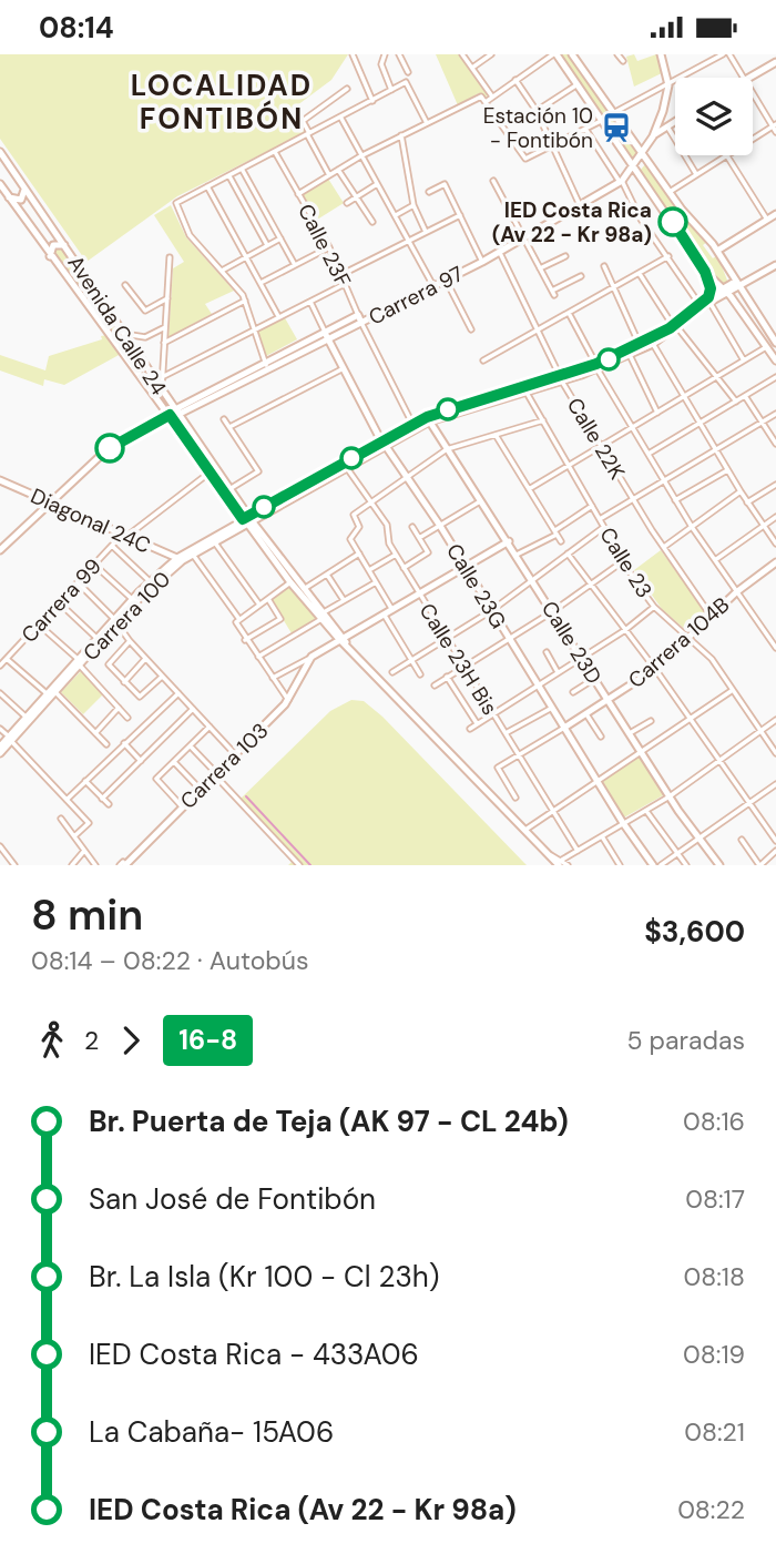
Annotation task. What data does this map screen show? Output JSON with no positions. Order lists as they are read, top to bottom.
{
  "streets": {
    "main road": [
      "Carrera 97",
      "Avenida Calle 24",
      "Diagonal 24C",
      "Calle 23G",
      "Carrera 100",
      "Calle 23D",
      "Carrera 104B",
      "Carrera 103"
    ],
    "street": [
      "Calle 23F",
      "Calle 22K",
      "Calle 23",
      "Carrera 99",
      "Calle 23H Bis"
    ]
  },
  "crossings": [
    ["Calle 23F", "Carrera 97"],
    ["Calle 23F", "Carrera 100"],
    ["Carrera 97", "Avenida Calle 24"],
    ["Carrera 97", "Calle 22K"],
    ["Carrera 97", "Diagonal 24C"],
    ["Carrera 97", "Calle 23G"],
    ["Avenida Calle 24", "Carrera 99"],
    ["Avenida Calle 24", "Carrera 100"],
    ["Calle 22K", "Carrera 100"],
    ["Calle 22K", "Carrera 104B"],
    ["Diagonal 24C", "Carrera 99"],
    ["Diagonal 24C", "Carrera 100"],
    ["Calle 23", "Carrera 100"],
    ["Calle 23", "Carrera 104B"],
    ["Calle 23G", "Carrera 100"],
    ["Calle 23G", "Carrera 104B"],
    ["Carrera 100", "Calle 23D"],
    ["Carrera 100", "Calle 23H Bis"],
    ["Calle 23D", "Carrera 104B"],
    ["Carrera 104B", "Calle 23H Bis"]
  ],
  "districts": ["LOCALIDAD FONTIBÓN"],
  "places": {
    "station": ["Estación 10 - Fontibón"],
    "other": ["IED Costa Rica (Av 22 - Kr 98a)"]
  },
  "lines": ["bus line 16-8"],
  "page": {
    "status": "08:14",
    "heading": ["8 min", "08:14 – 08:22 · Autobús", "$3,600"],
    "legs": ["2", "16-8", "5 paradas"],
    "list": [
      {
        "name": "Br. Puerta de Teja (AK 97 - CL 24b)",
        "value": "08:16"
      },
      {
        "name": "San José de Fontibón",
        "value": "08:17"
      },
      {
        "name": "Br. La Isla (Kr 100 - Cl 23h)",
        "value": "08:18"
      },
      {
        "name": "IED Costa Rica - 433A06",
        "value": "08:19"
      },
      {
        "name": "La Cabaña- 15A06",
        "value": "08:21"
      },
      {
        "name": "IED Costa Rica (Av 22 - Kr 98a)",
        "value": "08:22"
      }
    ]
  }
}
